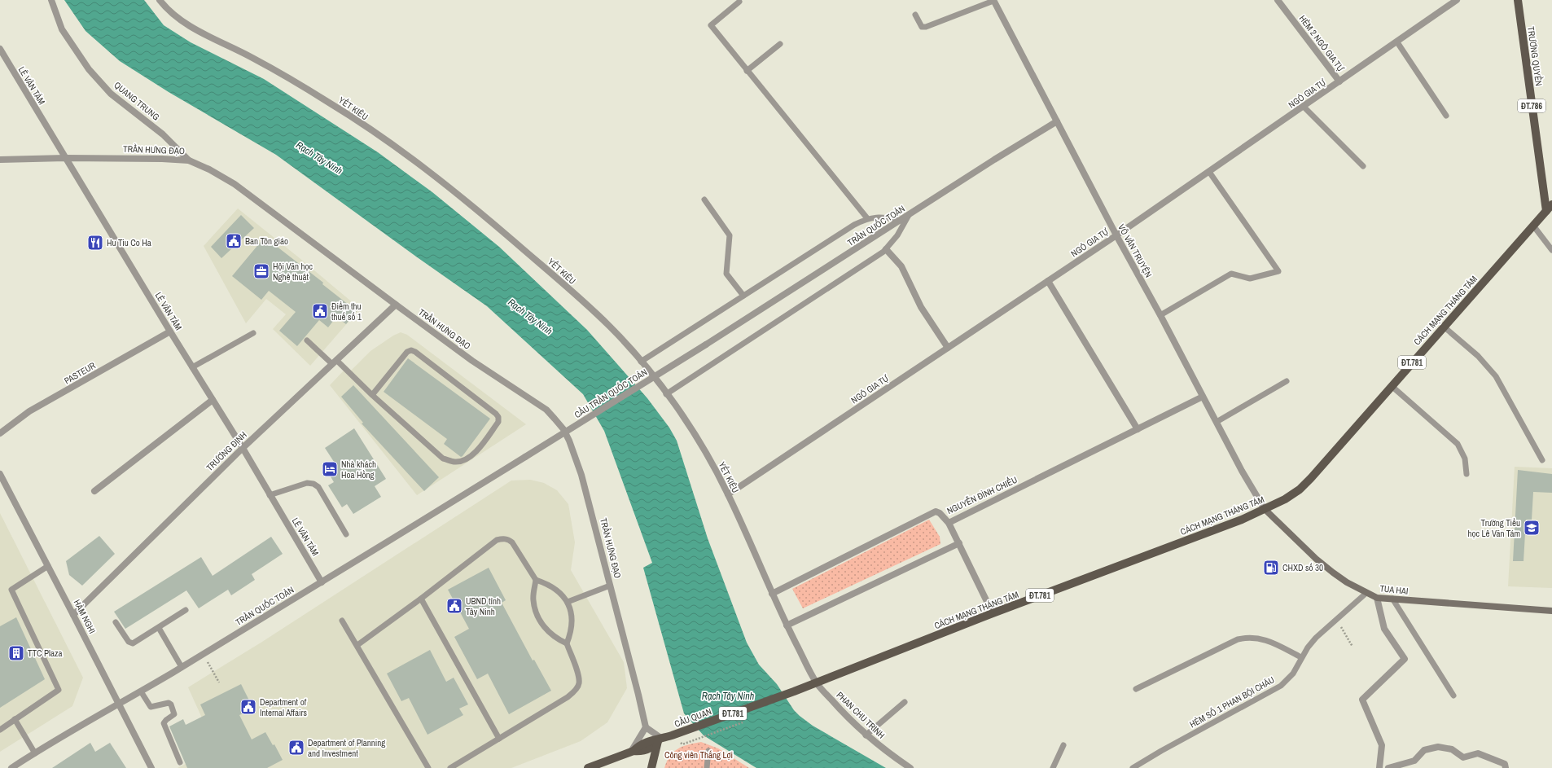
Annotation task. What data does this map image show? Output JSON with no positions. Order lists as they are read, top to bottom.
{
  "streets": {
    "main road": [
      "TRƯƠNG QUYỀN",
      "ĐT.786",
      "CÁCH MẠNG THÁNG TÁM",
      "ĐT.781",
      "TUA HAI",
      "CẦU QUAN"
    ],
    "street": [
      "HẺM 2 NGÔ GIA TỰ",
      "LÊ VĂN TÁM",
      "NGÔ GIA TỰ",
      "QUANG TRUNG",
      "YẾT KIÊU",
      "TRẦN HƯNG ĐẠO",
      "TRẦN QUỐC TOẢN",
      "VÕ VĂN TRUYỆN",
      "PASTEUR",
      "CẦU TRẦN QUỐC TOẢN",
      "TRƯƠNG ĐỊNH",
      "NGUYỄN ĐÌNH CHIỂU",
      "HÀM NGHI",
      "PHAN CHU TRINH"
    ],
    "lane": ["HẺM SỐ 1 PHAN BỘI CHÂU"]
  },
  "crossings": [
    ["HẺM 2 NGÔ GIA TỰ", "NGÔ GIA TỰ"],
    ["TRƯƠNG QUYỀN", "CÁCH MẠNG THÁNG TÁM"],
    ["LÊ VĂN TÁM", "TRẦN HƯNG ĐẠO"],
    ["LÊ VĂN TÁM", "TRẦN QUỐC TOẢN"],
    ["LÊ VĂN TÁM", "PASTEUR"],
    ["LÊ VĂN TÁM", "TRƯƠNG ĐỊNH"],
    ["NGÔ GIA TỰ", "YẾT KIÊU"],
    ["NGÔ GIA TỰ", "VÕ VĂN TRUYỆN"],
    ["QUANG TRUNG", "TRẦN HƯNG ĐẠO"],
    ["YẾT KIÊU", "CÁCH MẠNG THÁNG TÁM"],
    ["YẾT KIÊU", "NGUYỄN ĐÌNH CHIỂU"],
    ["YẾT KIÊU", "PHAN CHU TRINH"],
    ["TRẦN HƯNG ĐẠO", "TRƯƠNG ĐỊNH"],
    ["TRẦN QUỐC TOẢN", "VÕ VĂN TRUYỆN"],
    ["TRẦN QUỐC TOẢN", "CẦU TRẦN QUỐC TOẢN"],
    ["TRẦN QUỐC TOẢN", "HÀM NGHI"],
    ["VÕ VĂN TRUYỆN", "CÁCH MẠNG THÁNG TÁM"],
    ["VÕ VĂN TRUYỆN", "NGUYỄN ĐÌNH CHIỂU"],
    ["VÕ VĂN TRUYỆN", "TUA HAI"],
    ["CÁCH MẠNG THÁNG TÁM", "TUA HAI"],
    ["CÁCH MẠNG THÁNG TÁM", "PHAN CHU TRINH"],
    ["CÁCH MẠNG THÁNG TÁM", "CẦU QUAN"],
    ["TRƯƠNG ĐỊNH", "HÀM NGHI"],
    ["TUA HAI", "HẺM SỐ 1 PHAN BỘI CHÂU"]
  ],
  "water": ["Rạch Tây Ninh"],
  "parks": ["Công viên Thắng Lợi"],
  "places": {
    "public building": [
      "Ban Tôn giáo",
      "Điểm thu thuế số 1",
      "UBND tỉnh Tây Ninh",
      "Department of Internal Affairs",
      "Department of Planning and Investment"
    ],
    "restaurant": ["Hu Tiu Co Ha"],
    "office": ["Hội Văn học Nghệ thuật"],
    "hotel": ["Nhà khách Hoa Hồng"],
    "school or university": ["Trường Tiểu học Lê Văn Tám"],
    "fuel station": ["CHXD số 30"],
    "building": ["TTC Plaza"]
  }
}
